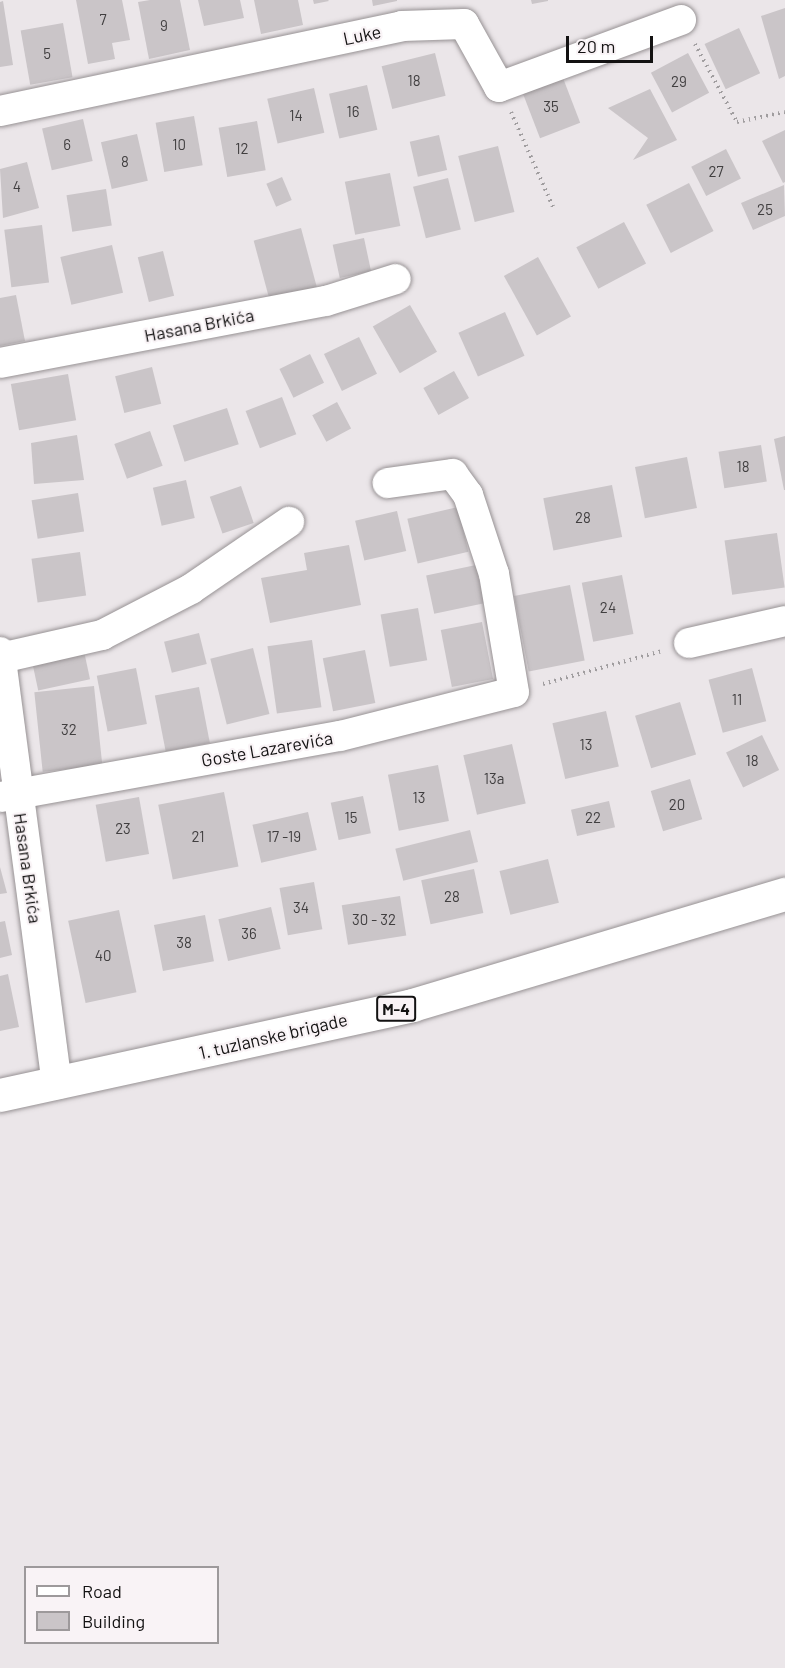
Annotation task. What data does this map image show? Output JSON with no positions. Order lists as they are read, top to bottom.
{
  "streets": {
    "main road": ["M-4", "1. tuzlanske brigade"],
    "street": ["Luke", "Hasana Brkića", "Goste Lazarevića"]
  },
  "crossings": [
    ["Hasana Brkića", "Goste Lazarevića"],
    ["Hasana Brkića", "1. tuzlanske brigade"]
  ],
  "house_numbers": [
    "7",
    "9",
    "5",
    "18",
    "29",
    "35",
    "16",
    "14",
    "6",
    "10",
    "12",
    "8",
    "27",
    "4",
    "25",
    "18",
    "28",
    "24",
    "11",
    "32",
    "13",
    "18",
    "13a",
    "13",
    "20",
    "15",
    "22",
    "23",
    "21",
    "17 -19",
    "28",
    "34",
    "30 - 32",
    "36",
    "38",
    "40"
  ],
  "legend": ["Road", "Building"],
  "scale_bar": "20 m"
}
